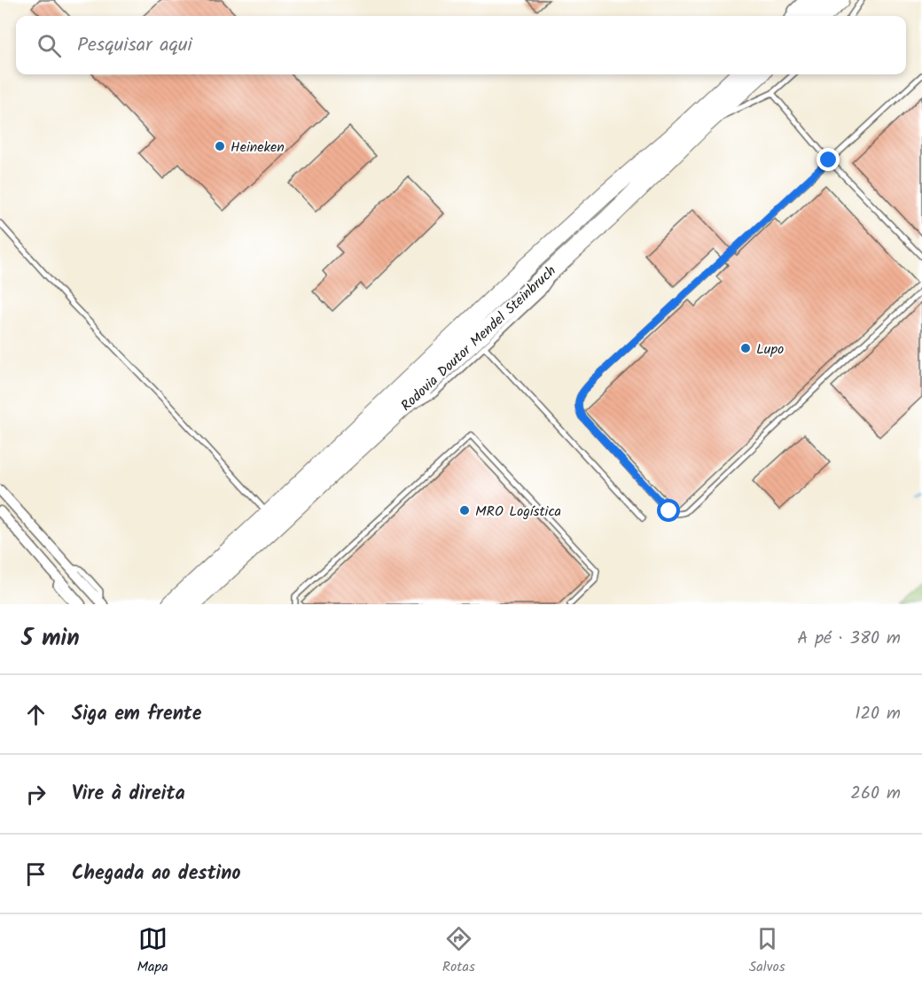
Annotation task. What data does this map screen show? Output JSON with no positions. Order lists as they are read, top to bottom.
{
  "streets": {
    "highway": ["Rodovia Doutor Mendel Steinbruch"]
  },
  "places": ["Heineken", "Lupo", "MRO Logística"],
  "page": {
    "search": "Pesquisar aqui",
    "heading": ["5 min", "A pé · 380 m"],
    "list": [
      ["Siga em frente", "120 m"],
      ["Vire à direita", "260 m"],
      "Chegada ao destino"
    ],
    "nav": ["Mapa", "Rotas", "Salvos"]
  }
}
